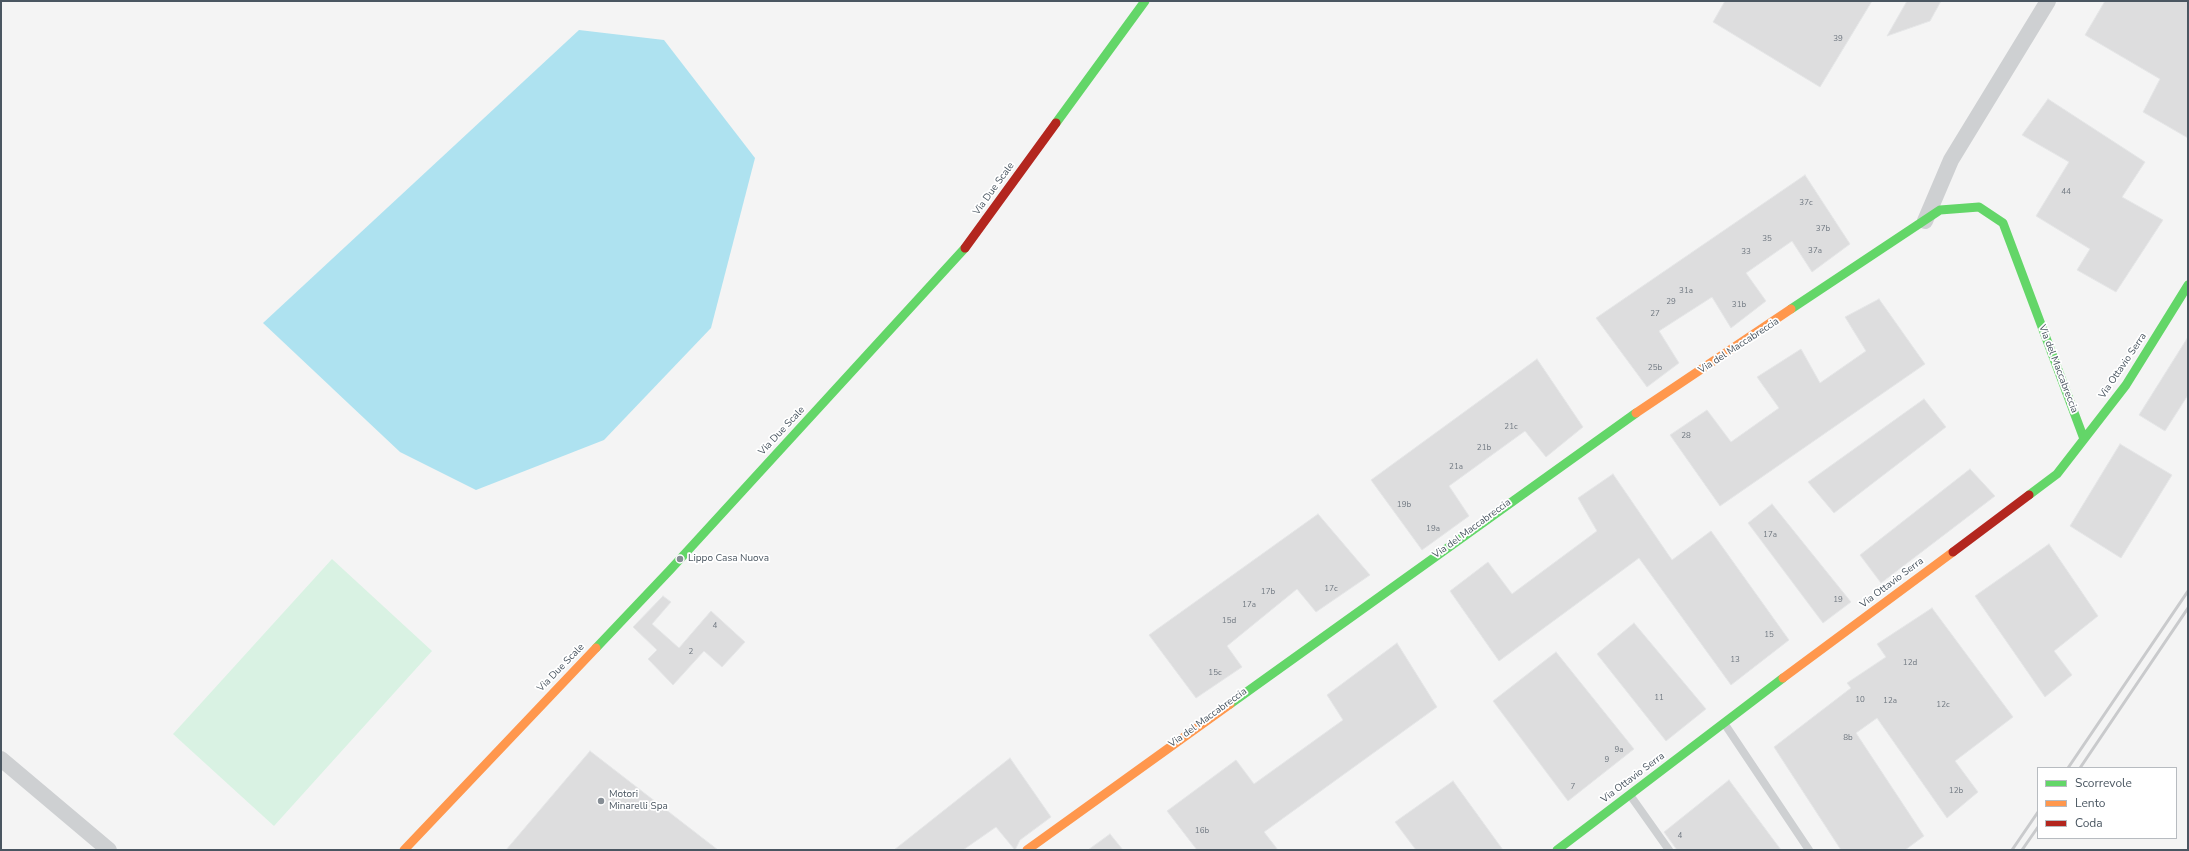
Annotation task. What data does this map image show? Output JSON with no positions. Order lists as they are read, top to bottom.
{
  "streets": {
    "street": ["Via Due Scale", "Via del Maccabreccia", "Via Ottavio Serra"]
  },
  "crossings": [
    ["Via del Maccabreccia", "Via Ottavio Serra"]
  ],
  "places": ["Lippo Casa Nuova", "Motori Minarelli Spa"],
  "house_numbers": [
    "39",
    "44",
    "37c",
    "37b",
    "35",
    "37a",
    "33",
    "31a",
    "29",
    "31b",
    "27",
    "25b",
    "21c",
    "28",
    "21b",
    "21a",
    "19b",
    "19a",
    "17a",
    "17c",
    "17b",
    "19",
    "17a",
    "15d",
    "4",
    "15",
    "2",
    "13",
    "12d",
    "15c",
    "11",
    "10",
    "12a",
    "12c",
    "8b",
    "9a",
    "9",
    "7",
    "12b",
    "16b",
    "4"
  ],
  "legend": ["Scorrevole", "Lento", "Coda"]
}
